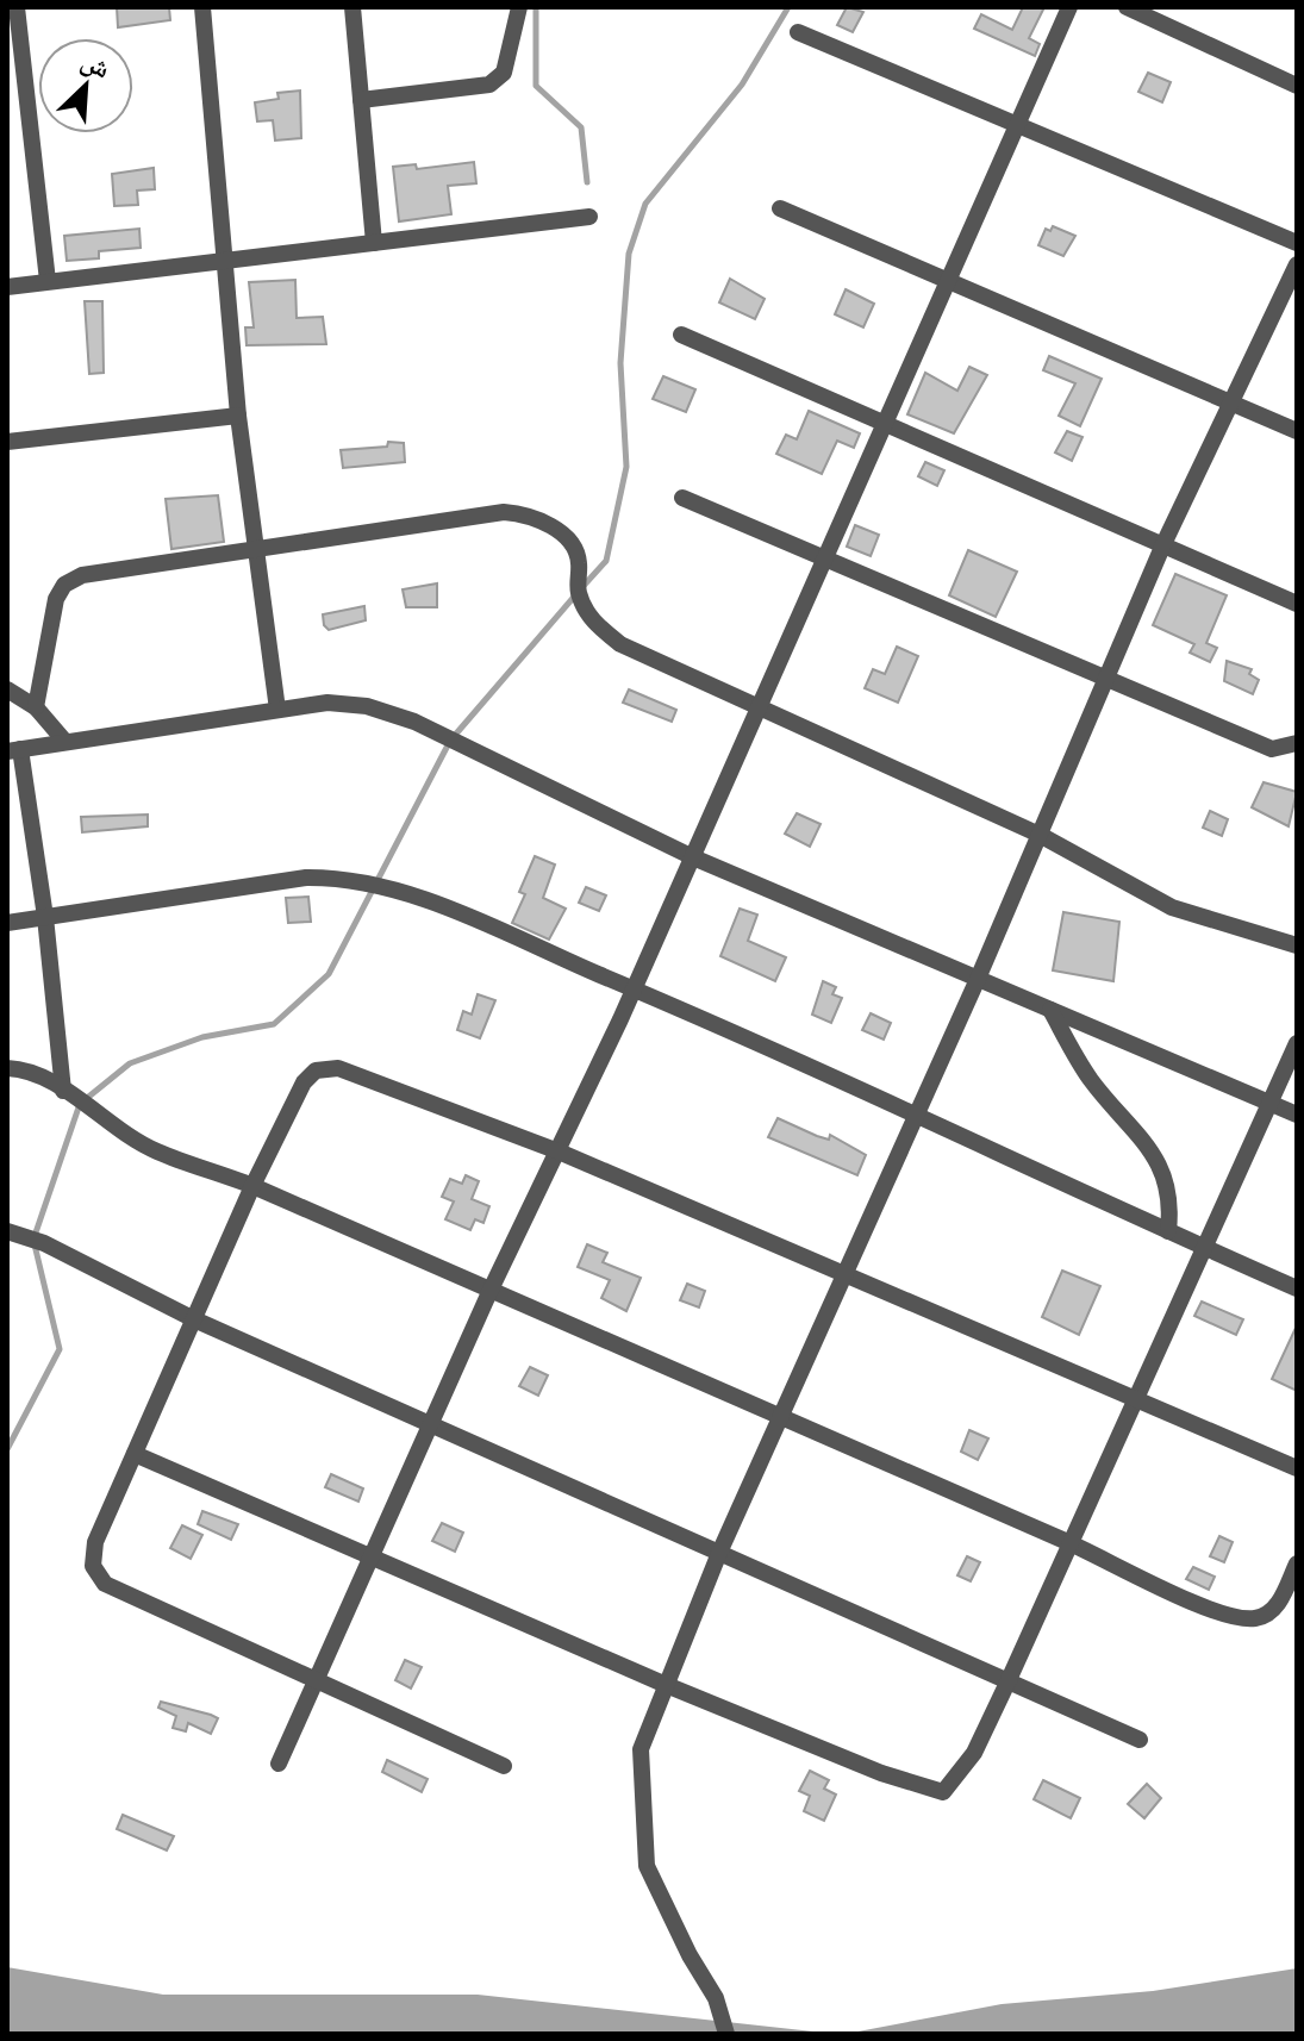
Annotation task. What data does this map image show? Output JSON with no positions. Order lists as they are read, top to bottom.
{
  "north": "top right"
}
